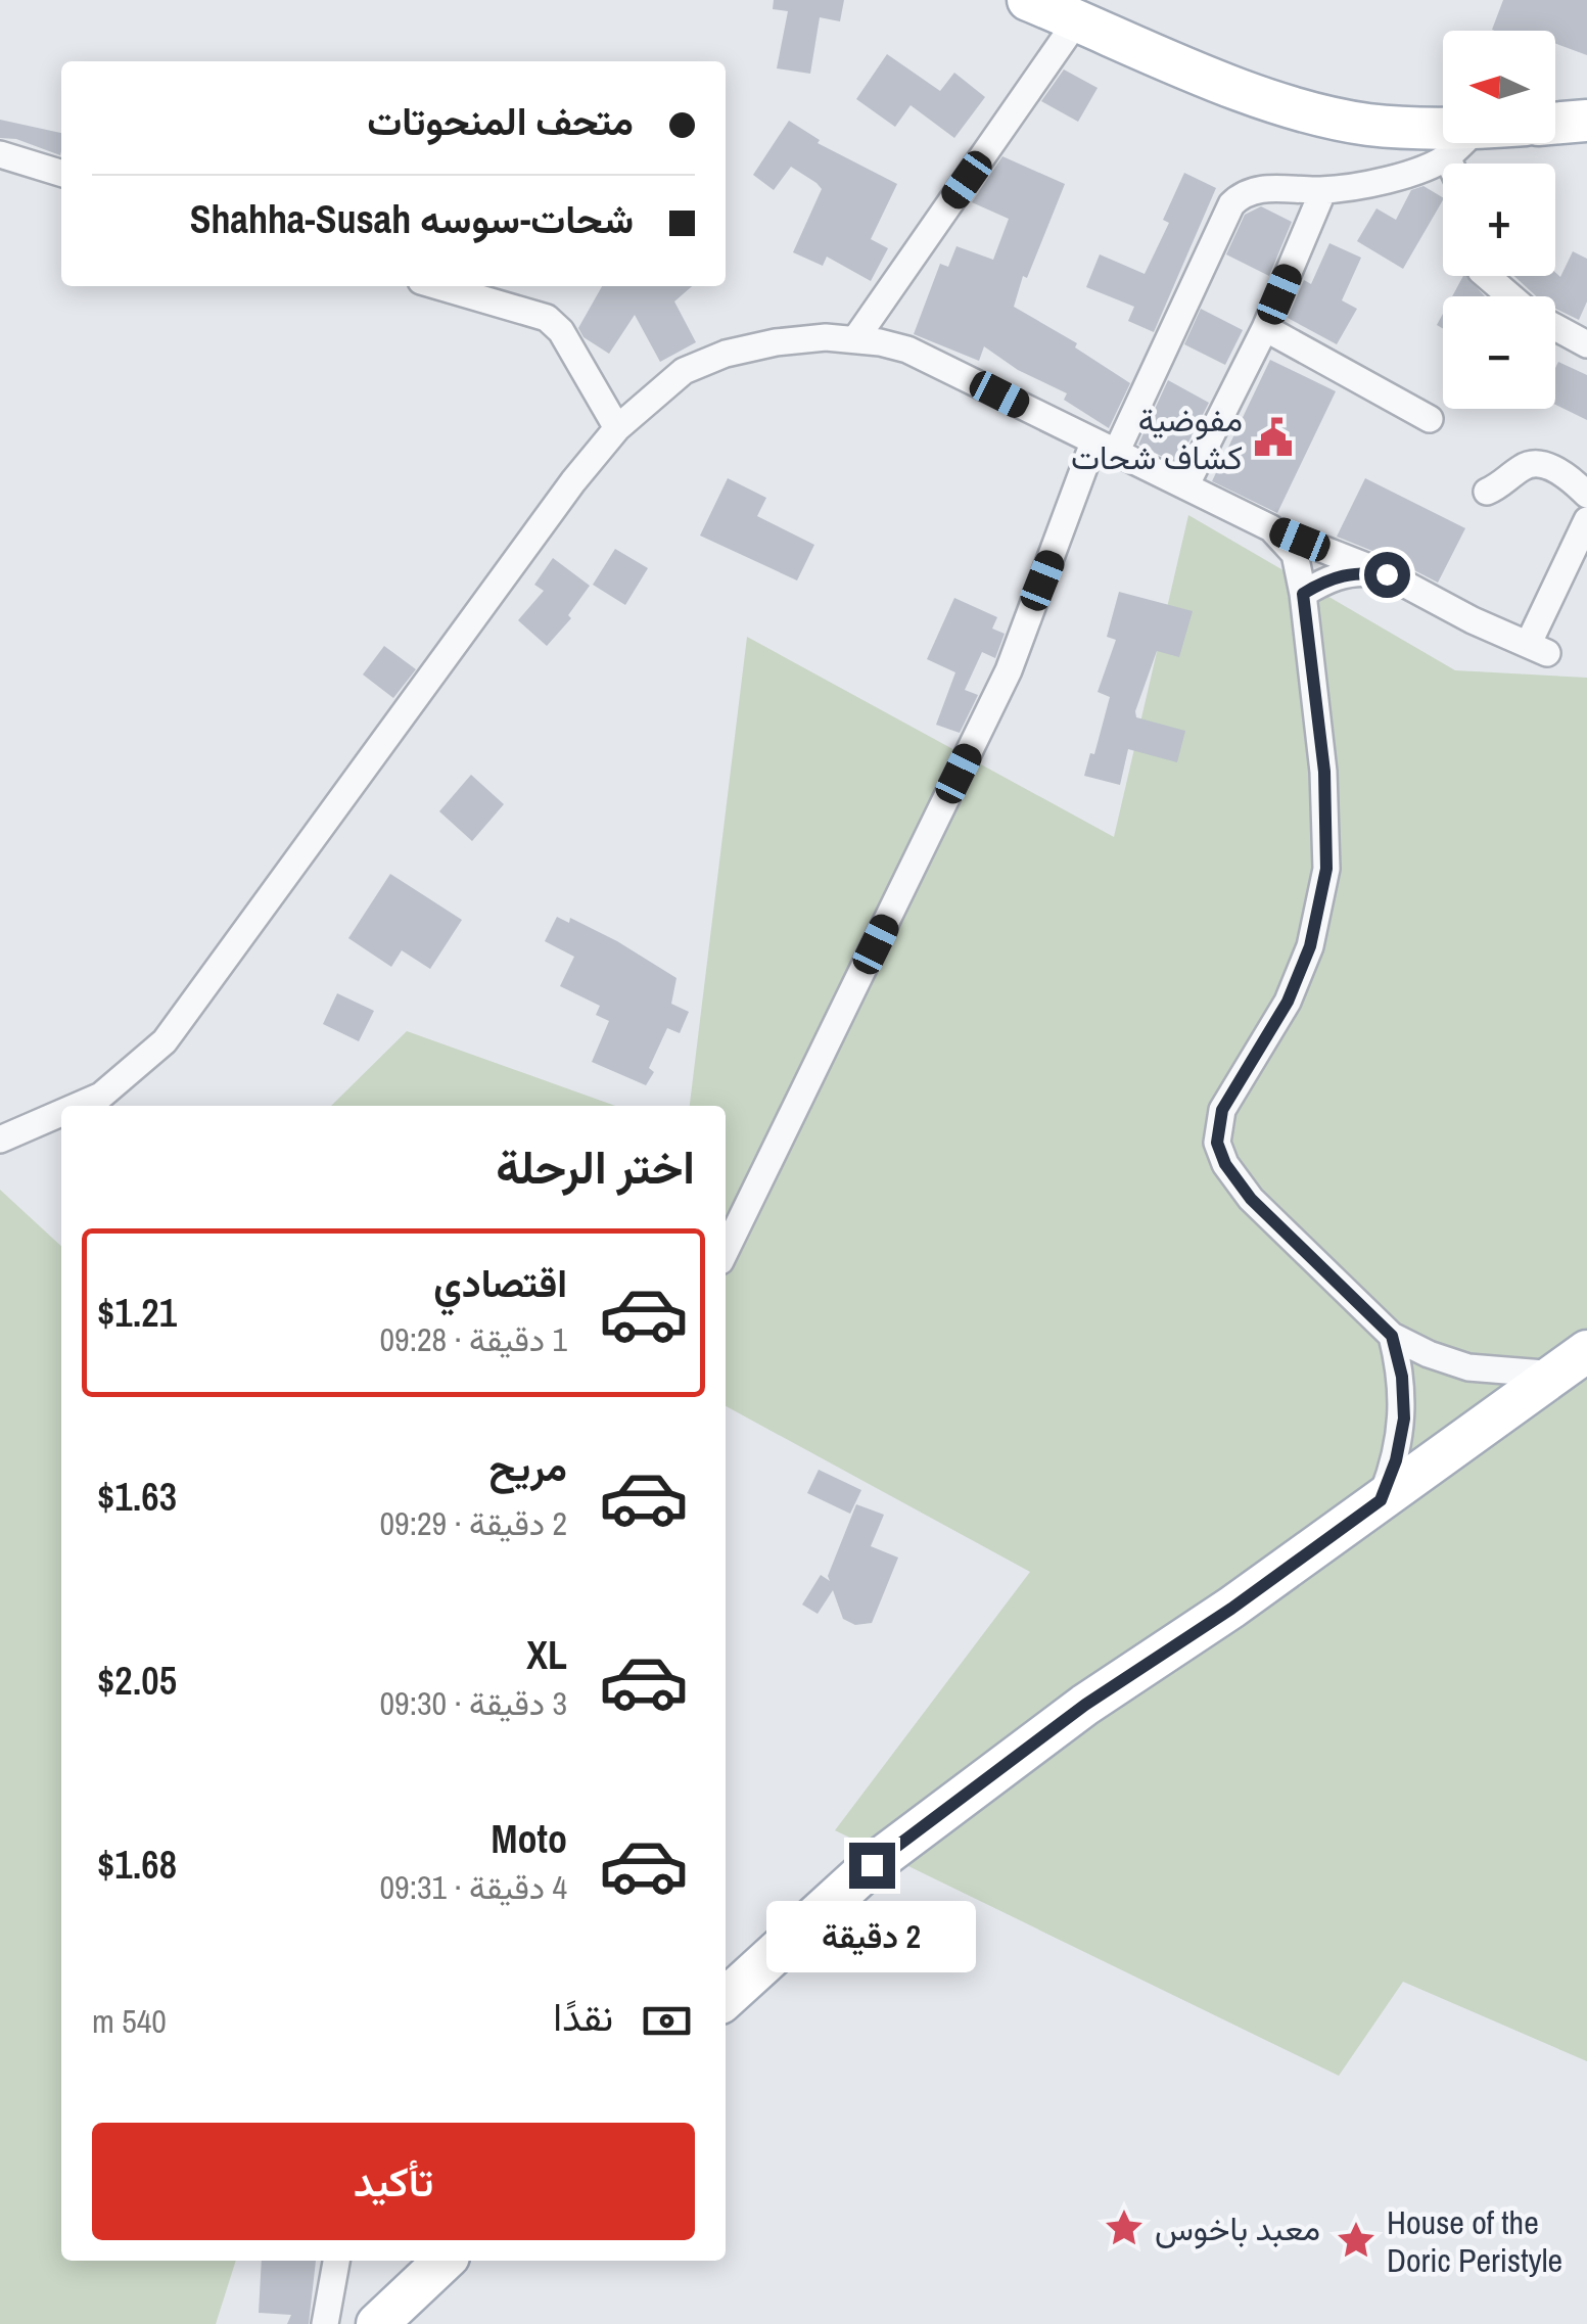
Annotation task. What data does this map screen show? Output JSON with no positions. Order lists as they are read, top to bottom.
{
  "places": {
    "public building": ["مفوضية كشاف شحات"],
    "place": ["معبد باخوس", "House of the Doric Peristyle"]
  },
  "north": "left",
  "page": {
    "map_buttons": ["+", "−"],
    "banner": ["متحف المنحوتات", "شحات-سوسه Shahha-Susah"],
    "heading": "اختر الرحلة",
    "list": [
      {
        "name": "اقتصادي",
        "note": "1 دقيقة · 09:28",
        "value": "$1.21"
      },
      {
        "name": "مريح",
        "note": "2 دقيقة · 09:29",
        "value": "$1.63"
      },
      {
        "name": "XL",
        "note": "3 دقيقة · 09:30",
        "value": "$2.05"
      },
      {
        "name": "Moto",
        "note": "4 دقيقة · 09:31",
        "value": "$1.68"
      }
    ],
    "bubble": "2 دقيقة",
    "pay": ["نقدًا", "540 m"],
    "buttons": "تأكيد"
  }
}
